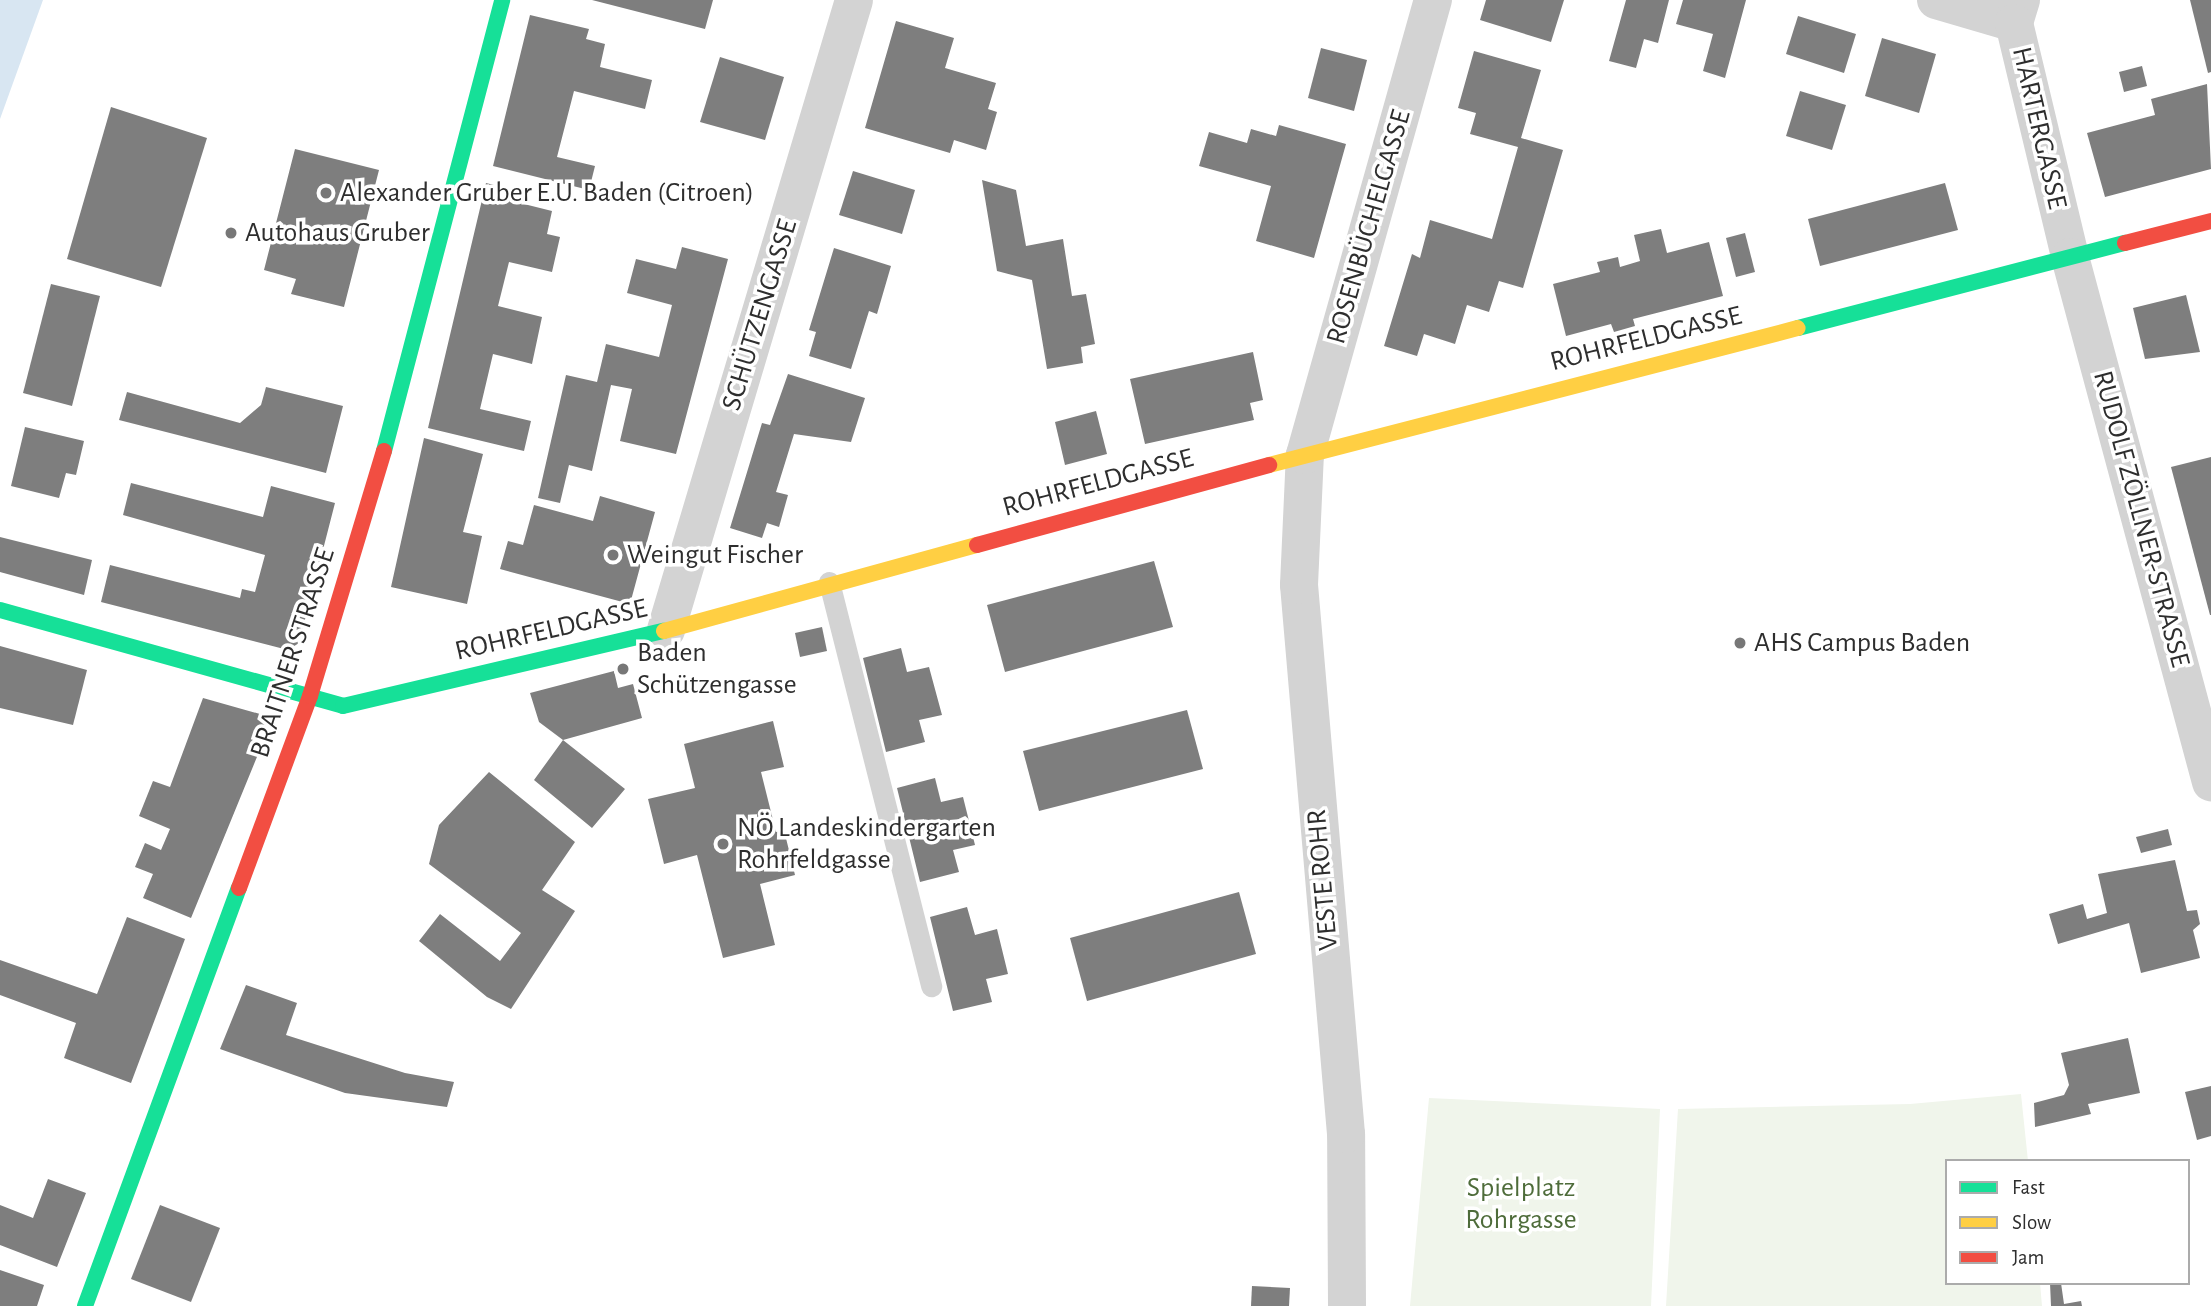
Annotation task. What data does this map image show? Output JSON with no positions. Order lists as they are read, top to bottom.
{
  "streets": {
    "street": [
      "HARTERGASSE",
      "ROSENBÜCHELGASSE",
      "SCHÜTZENGASSE",
      "ROHRFELDGASSE",
      "RUDOLF ZÖLLNER-STRASSE",
      "BRAITNER STRASSE",
      "VESTE ROHR"
    ]
  },
  "crossings": [
    ["HARTERGASSE", "ROHRFELDGASSE"],
    ["HARTERGASSE", "RUDOLF ZÖLLNER-STRASSE"],
    ["ROSENBÜCHELGASSE", "ROHRFELDGASSE"],
    ["ROSENBÜCHELGASSE", "VESTE ROHR"],
    ["SCHÜTZENGASSE", "ROHRFELDGASSE"],
    ["ROHRFELDGASSE", "RUDOLF ZÖLLNER-STRASSE"],
    ["ROHRFELDGASSE", "BRAITNER STRASSE"],
    ["ROHRFELDGASSE", "VESTE ROHR"]
  ],
  "parks": ["Spielplatz Rohrgasse"],
  "places": [
    "Alexander Gruber E.U. Baden (Citroen)",
    "Autohaus Gruber",
    "Weingut Fischer",
    "AHS Campus Baden",
    "Baden Schützengasse",
    "NÖ Landeskindergarten Rohrfeldgasse"
  ],
  "legend": ["Fast", "Slow", "Jam"]
}
